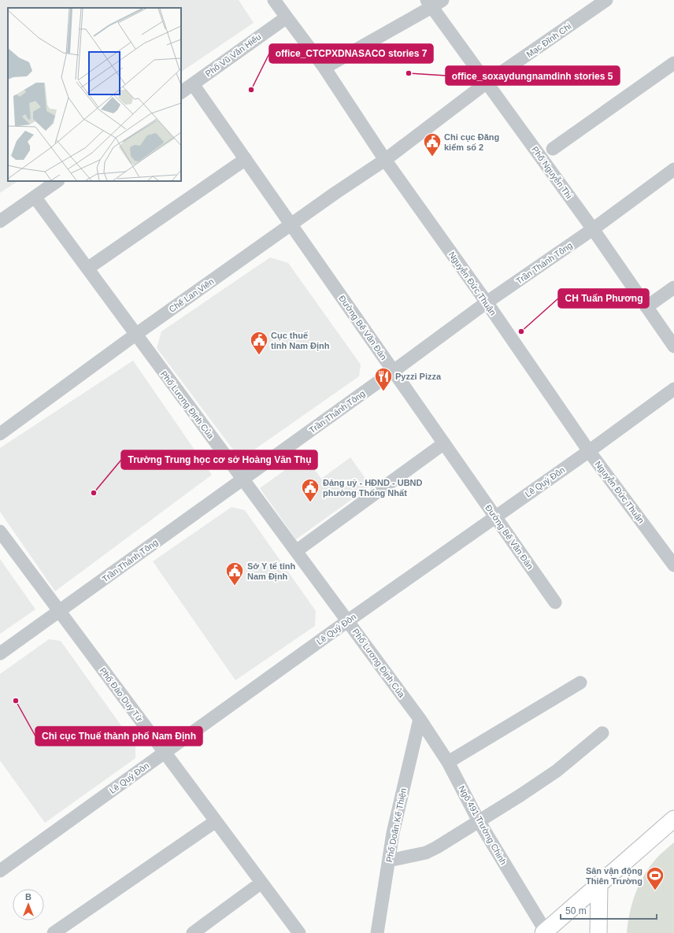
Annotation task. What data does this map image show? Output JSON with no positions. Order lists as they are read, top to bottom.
{
  "streets": {
    "street": [
      "Mạc Đĩnh Chi",
      "Phố Vũ Văn Hiếu",
      "Phố Nguyễn Thi",
      "Trần Thánh Tông",
      "Nguyễn Đức Thuận",
      "Chế Lan Viên",
      "Đường Bế Văn Đàn",
      "Phố Lương Định Của",
      "Lê Quý Đôn",
      "Phố Đào Duy Từ",
      "Phố Doãn Kế Thiện",
      "Ngõ 491 Trường Chinh"
    ]
  },
  "crossings": [
    ["Mạc Đĩnh Chi", "Phố Nguyễn Thi"],
    ["Mạc Đĩnh Chi", "Nguyễn Đức Thuận"],
    ["Mạc Đĩnh Chi", "Chế Lan Viên"],
    ["Phố Vũ Văn Hiếu", "Nguyễn Đức Thuận"],
    ["Phố Vũ Văn Hiếu", "Đường Bế Văn Đàn"],
    ["Phố Nguyễn Thi", "Trần Thánh Tông"],
    ["Trần Thánh Tông", "Nguyễn Đức Thuận"],
    ["Trần Thánh Tông", "Đường Bế Văn Đàn"],
    ["Trần Thánh Tông", "Phố Lương Định Của"],
    ["Trần Thánh Tông", "Phố Đào Duy Từ"],
    ["Nguyễn Đức Thuận", "Chế Lan Viên"],
    ["Nguyễn Đức Thuận", "Lê Quý Đôn"],
    ["Chế Lan Viên", "Đường Bế Văn Đàn"],
    ["Chế Lan Viên", "Phố Lương Định Của"],
    ["Đường Bế Văn Đàn", "Lê Quý Đôn"],
    ["Phố Lương Định Của", "Lê Quý Đôn"],
    ["Phố Lương Định Của", "Phố Doãn Kế Thiện"],
    ["Phố Lương Định Của", "Ngõ 491 Trường Chinh"],
    ["Lê Quý Đôn", "Phố Đào Duy Từ"],
    ["Phố Doãn Kế Thiện", "Ngõ 491 Trường Chinh"]
  ],
  "places": {
    "other": [
      "office_soxaydungnamdinh stories 5",
      "office_CTCPXDNASACO stories 7",
      "CH Tuấn Phương",
      "Trường Trung học cơ sở Hoàng Văn Thụ",
      "Chi cục Thuế thành phố Nam Định"
    ],
    "public building": [
      "Chi cục Đăng kiểm số 2",
      "Cục thuế tỉnh Nam Định",
      "Đảng uỷ - HĐND - UBND phường Thống Nhất",
      "Sở Y tế tỉnh Nam Định"
    ],
    "restaurant": ["Pyzzi Pizza"],
    "sports": ["Sân vận động Thiên Trường"]
  },
  "scale_bar": "50 m",
  "north": "top"
}
